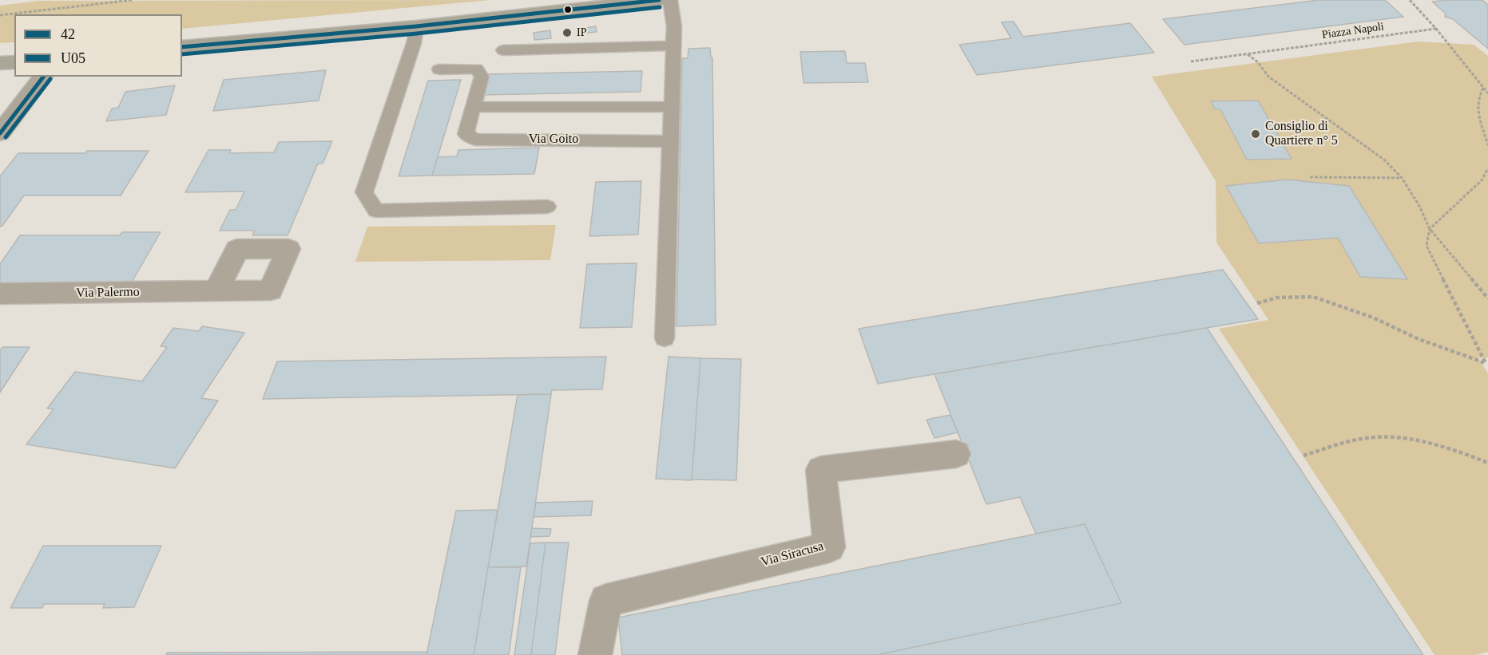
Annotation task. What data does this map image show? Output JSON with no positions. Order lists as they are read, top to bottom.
{
  "streets": {
    "street": ["Via Palermo", "Via Siracusa"],
    "lane": ["Via Goito"],
    "path": ["Piazza Napoli"]
  },
  "places": ["IP", "Consiglio di Quartiere n° 5"],
  "lines": ["transit line 42", "transit line U05"],
  "legend": ["42", "U05"]
}
